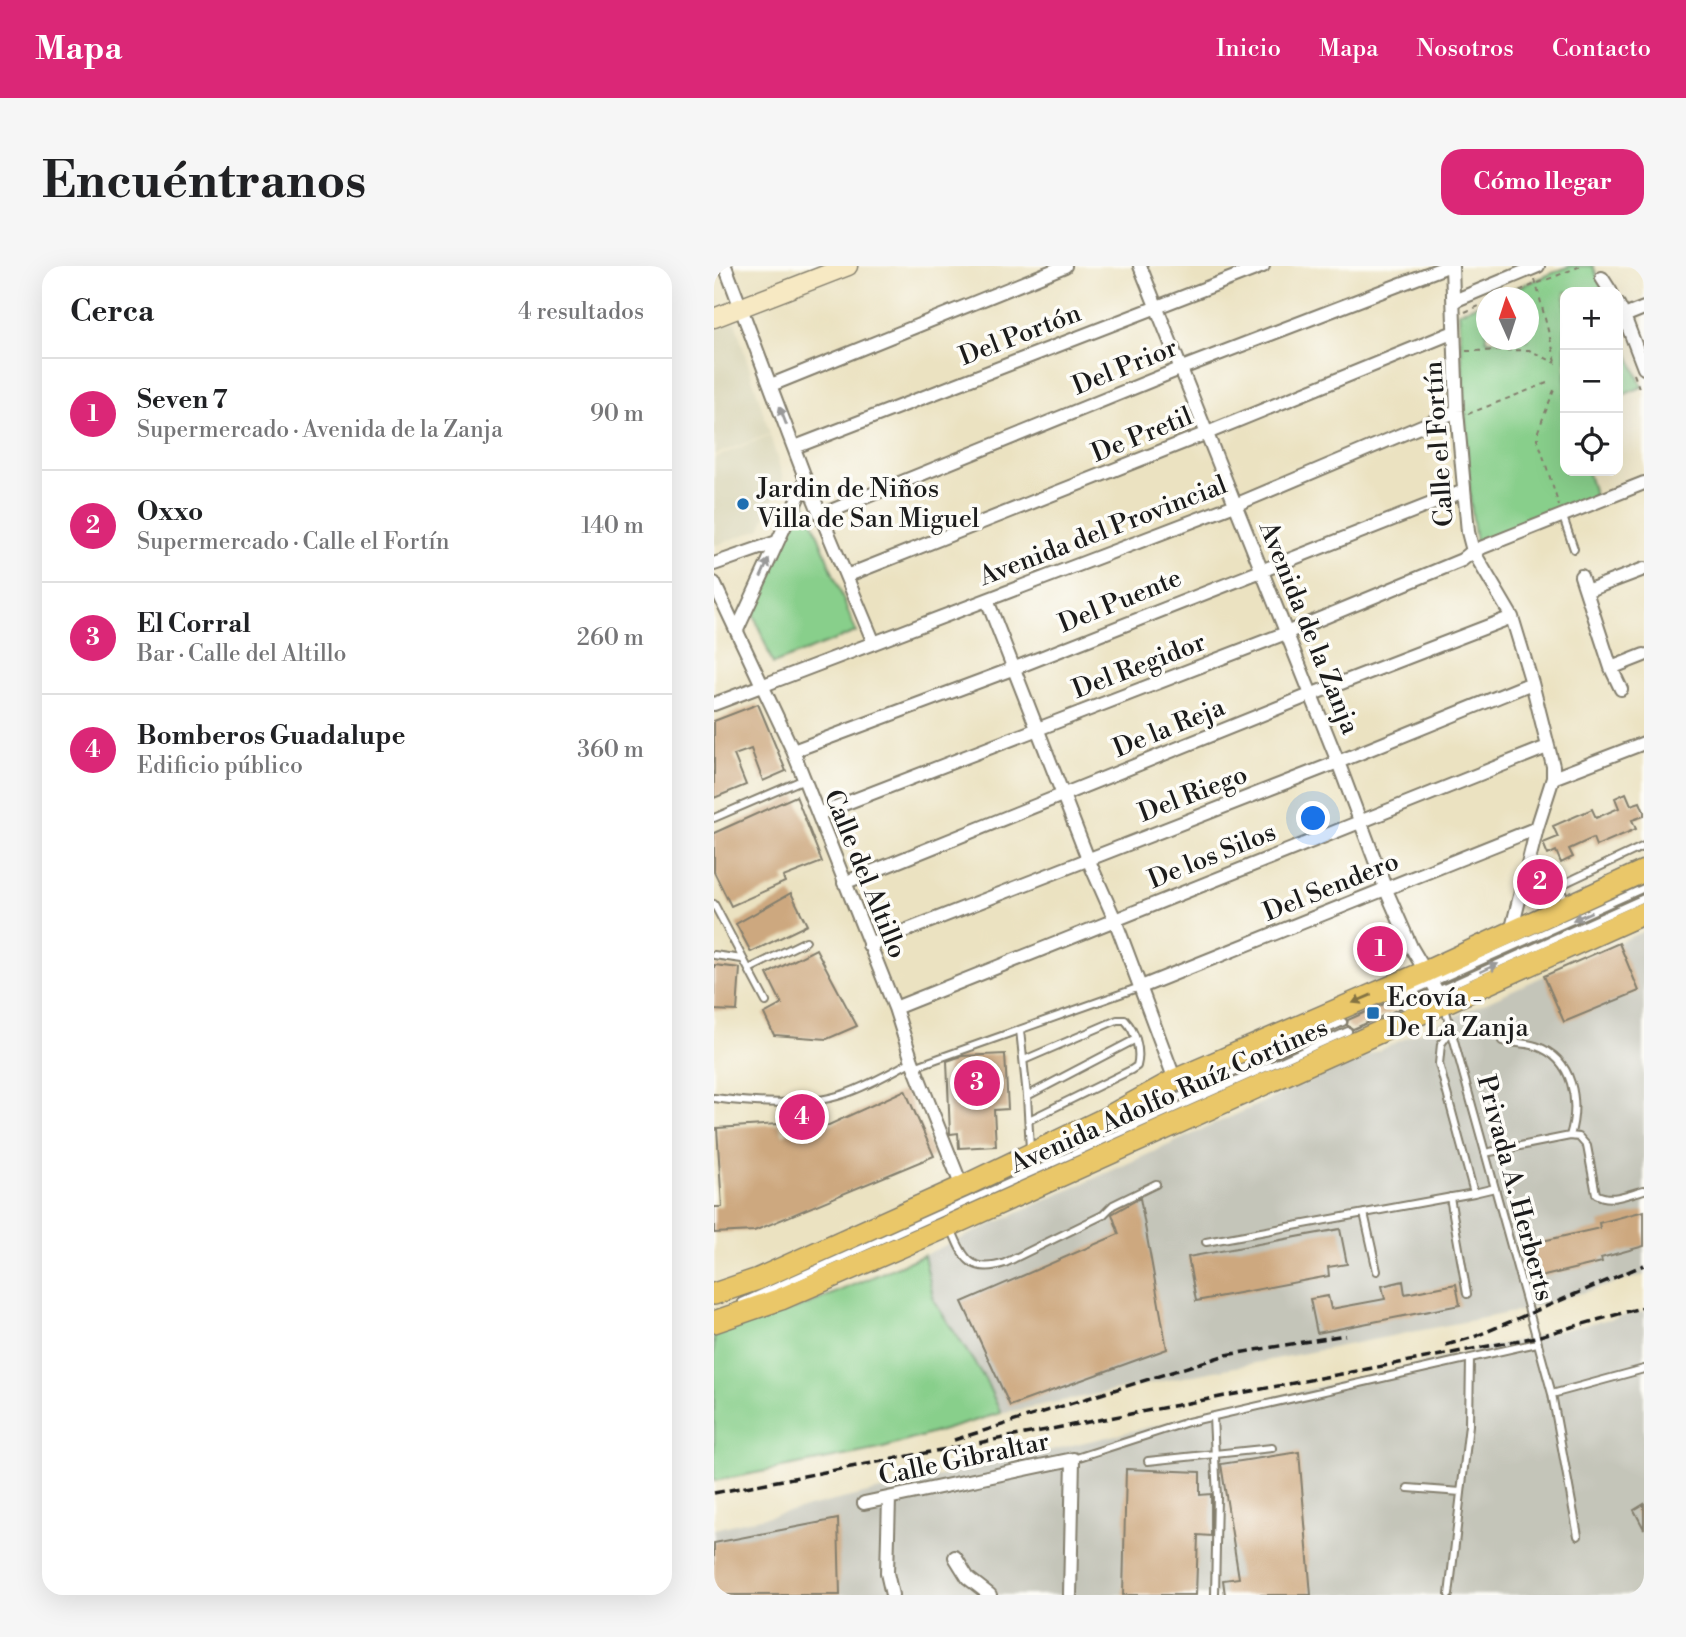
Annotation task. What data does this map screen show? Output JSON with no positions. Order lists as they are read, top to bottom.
{
  "streets": {
    "main road": ["Avenida Adolfo Ruíz Cortines"],
    "street": [
      "Del Portón",
      "Del Prior",
      "De Pretil",
      "Calle el Fortín",
      "Avenida del Provincial",
      "Del Puente",
      "Avenida de la Zanja",
      "Del Regidor",
      "De la Reja",
      "Del Riego",
      "De los Silos",
      "Calle del Altillo",
      "Del Sendero",
      "Calle Gibraltar"
    ],
    "lane": ["Privada A. Herberts"]
  },
  "crossings": [
    ["Del Portón", "Avenida de la Zanja"],
    ["Del Prior", "Calle el Fortín"],
    ["Del Prior", "Avenida de la Zanja"],
    ["De Pretil", "Calle el Fortín"],
    ["De Pretil", "Avenida de la Zanja"],
    ["Calle el Fortín", "Avenida del Provincial"],
    ["Calle el Fortín", "Del Puente"],
    ["Calle el Fortín", "Del Regidor"],
    ["Calle el Fortín", "De la Reja"],
    ["Calle el Fortín", "Del Riego"],
    ["Calle el Fortín", "De los Silos"],
    ["Calle el Fortín", "Del Sendero"],
    ["Calle el Fortín", "Avenida Adolfo Ruíz Cortines"],
    ["Avenida del Provincial", "Avenida de la Zanja"],
    ["Avenida del Provincial", "Calle del Altillo"],
    ["Del Puente", "Avenida de la Zanja"],
    ["Del Puente", "Calle del Altillo"],
    ["Avenida de la Zanja", "Del Regidor"],
    ["Avenida de la Zanja", "De la Reja"],
    ["Avenida de la Zanja", "Del Riego"],
    ["Avenida de la Zanja", "De los Silos"],
    ["Avenida de la Zanja", "Del Sendero"],
    ["Avenida de la Zanja", "Avenida Adolfo Ruíz Cortines"],
    ["Avenida de la Zanja", "Privada A. Herberts"],
    ["Del Regidor", "Calle del Altillo"],
    ["De la Reja", "Calle del Altillo"],
    ["Del Riego", "Calle del Altillo"],
    ["De los Silos", "Calle del Altillo"],
    ["Calle del Altillo", "Avenida Adolfo Ruíz Cortines"],
    ["Avenida Adolfo Ruíz Cortines", "Privada A. Herberts"]
  ],
  "places": {
    "other": ["Jardin de Niños Villa de San Miguel"],
    "transit": ["Ecovía - De La Zanja"]
  },
  "north": "top",
  "page": {
    "header": "Mapa",
    "nav": [
      "Inicio",
      "Mapa",
      "Nosotros",
      "Contacto"
    ],
    "buttons": "Cómo llegar",
    "title": "Encuéntranos",
    "heading": ["Cerca", "4 resultados"],
    "map_buttons": ["+", "−"],
    "list": [
      {
        "mark": "1",
        "name": "Seven 7",
        "note": "Supermercado · Avenida de la Zanja",
        "value": "90 m"
      },
      {
        "mark": "2",
        "name": "Oxxo",
        "note": "Supermercado · Calle el Fortín",
        "value": "140 m"
      },
      {
        "mark": "3",
        "name": "El Corral",
        "note": "Bar · Calle del Altillo",
        "value": "260 m"
      },
      {
        "mark": "4",
        "name": "Bomberos Guadalupe",
        "note": "Edificio público",
        "value": "360 m"
      }
    ],
    "pins": [
      "2",
      "1",
      "3",
      "4"
    ]
  }
}
